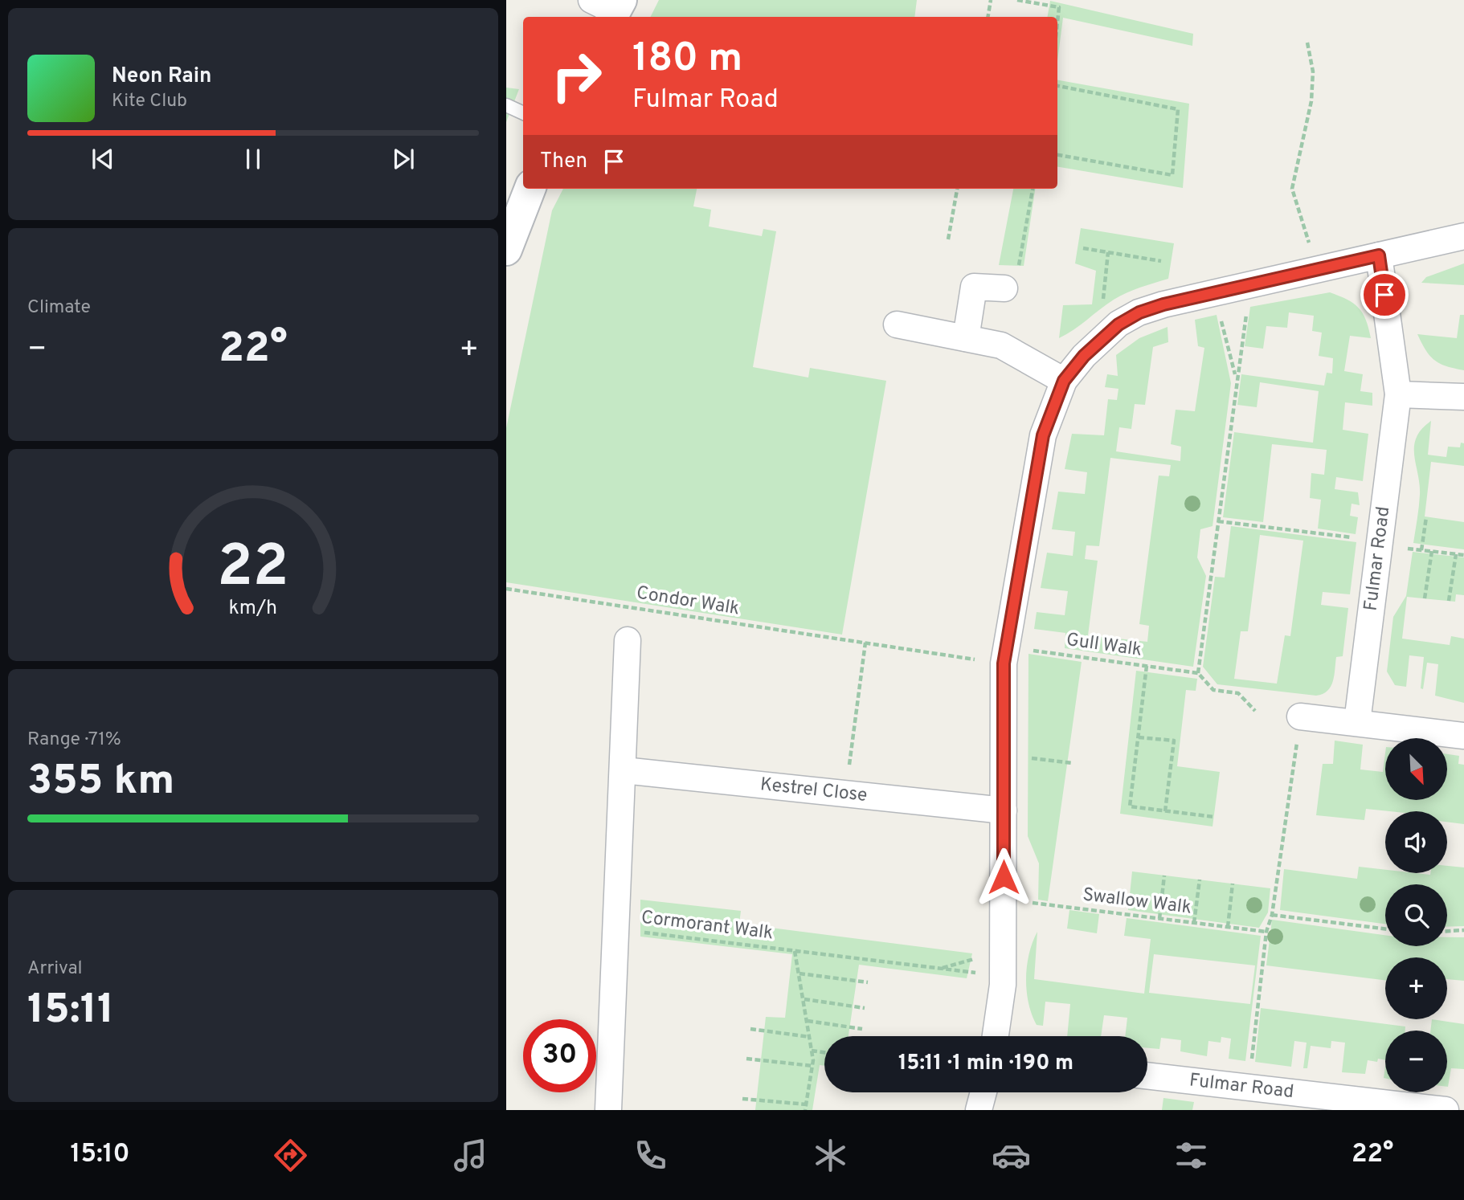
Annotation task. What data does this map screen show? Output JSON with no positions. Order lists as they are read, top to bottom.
{
  "streets": {
    "street": ["Fulmar Road", "Kestrel Close"],
    "path": [
      "Condor Walk",
      "Gull Walk",
      "Swallow Walk",
      "Cormorant Walk"
    ]
  },
  "crossings": [
    ["Condor Walk", "Gull Walk"]
  ],
  "north": "bottom right",
  "page": {
    "turn": ["180 m", "Fulmar Road"],
    "song": ["Neon Rain", "Kite Club"],
    "then": "Then",
    "tile": [
      "Climate",
      ["Range · 71%", "355 km"],
      ["Arrival", "15:11"]
    ],
    "heat": ["−", "22°", "+"],
    "map_buttons": ["+", "−"],
    "limit": "30",
    "trip": "15:11 · 1 min · 190 m",
    "tabs": ["15:10", "22°"],
    "gauge": ["22", "km/h"]
  }
}
